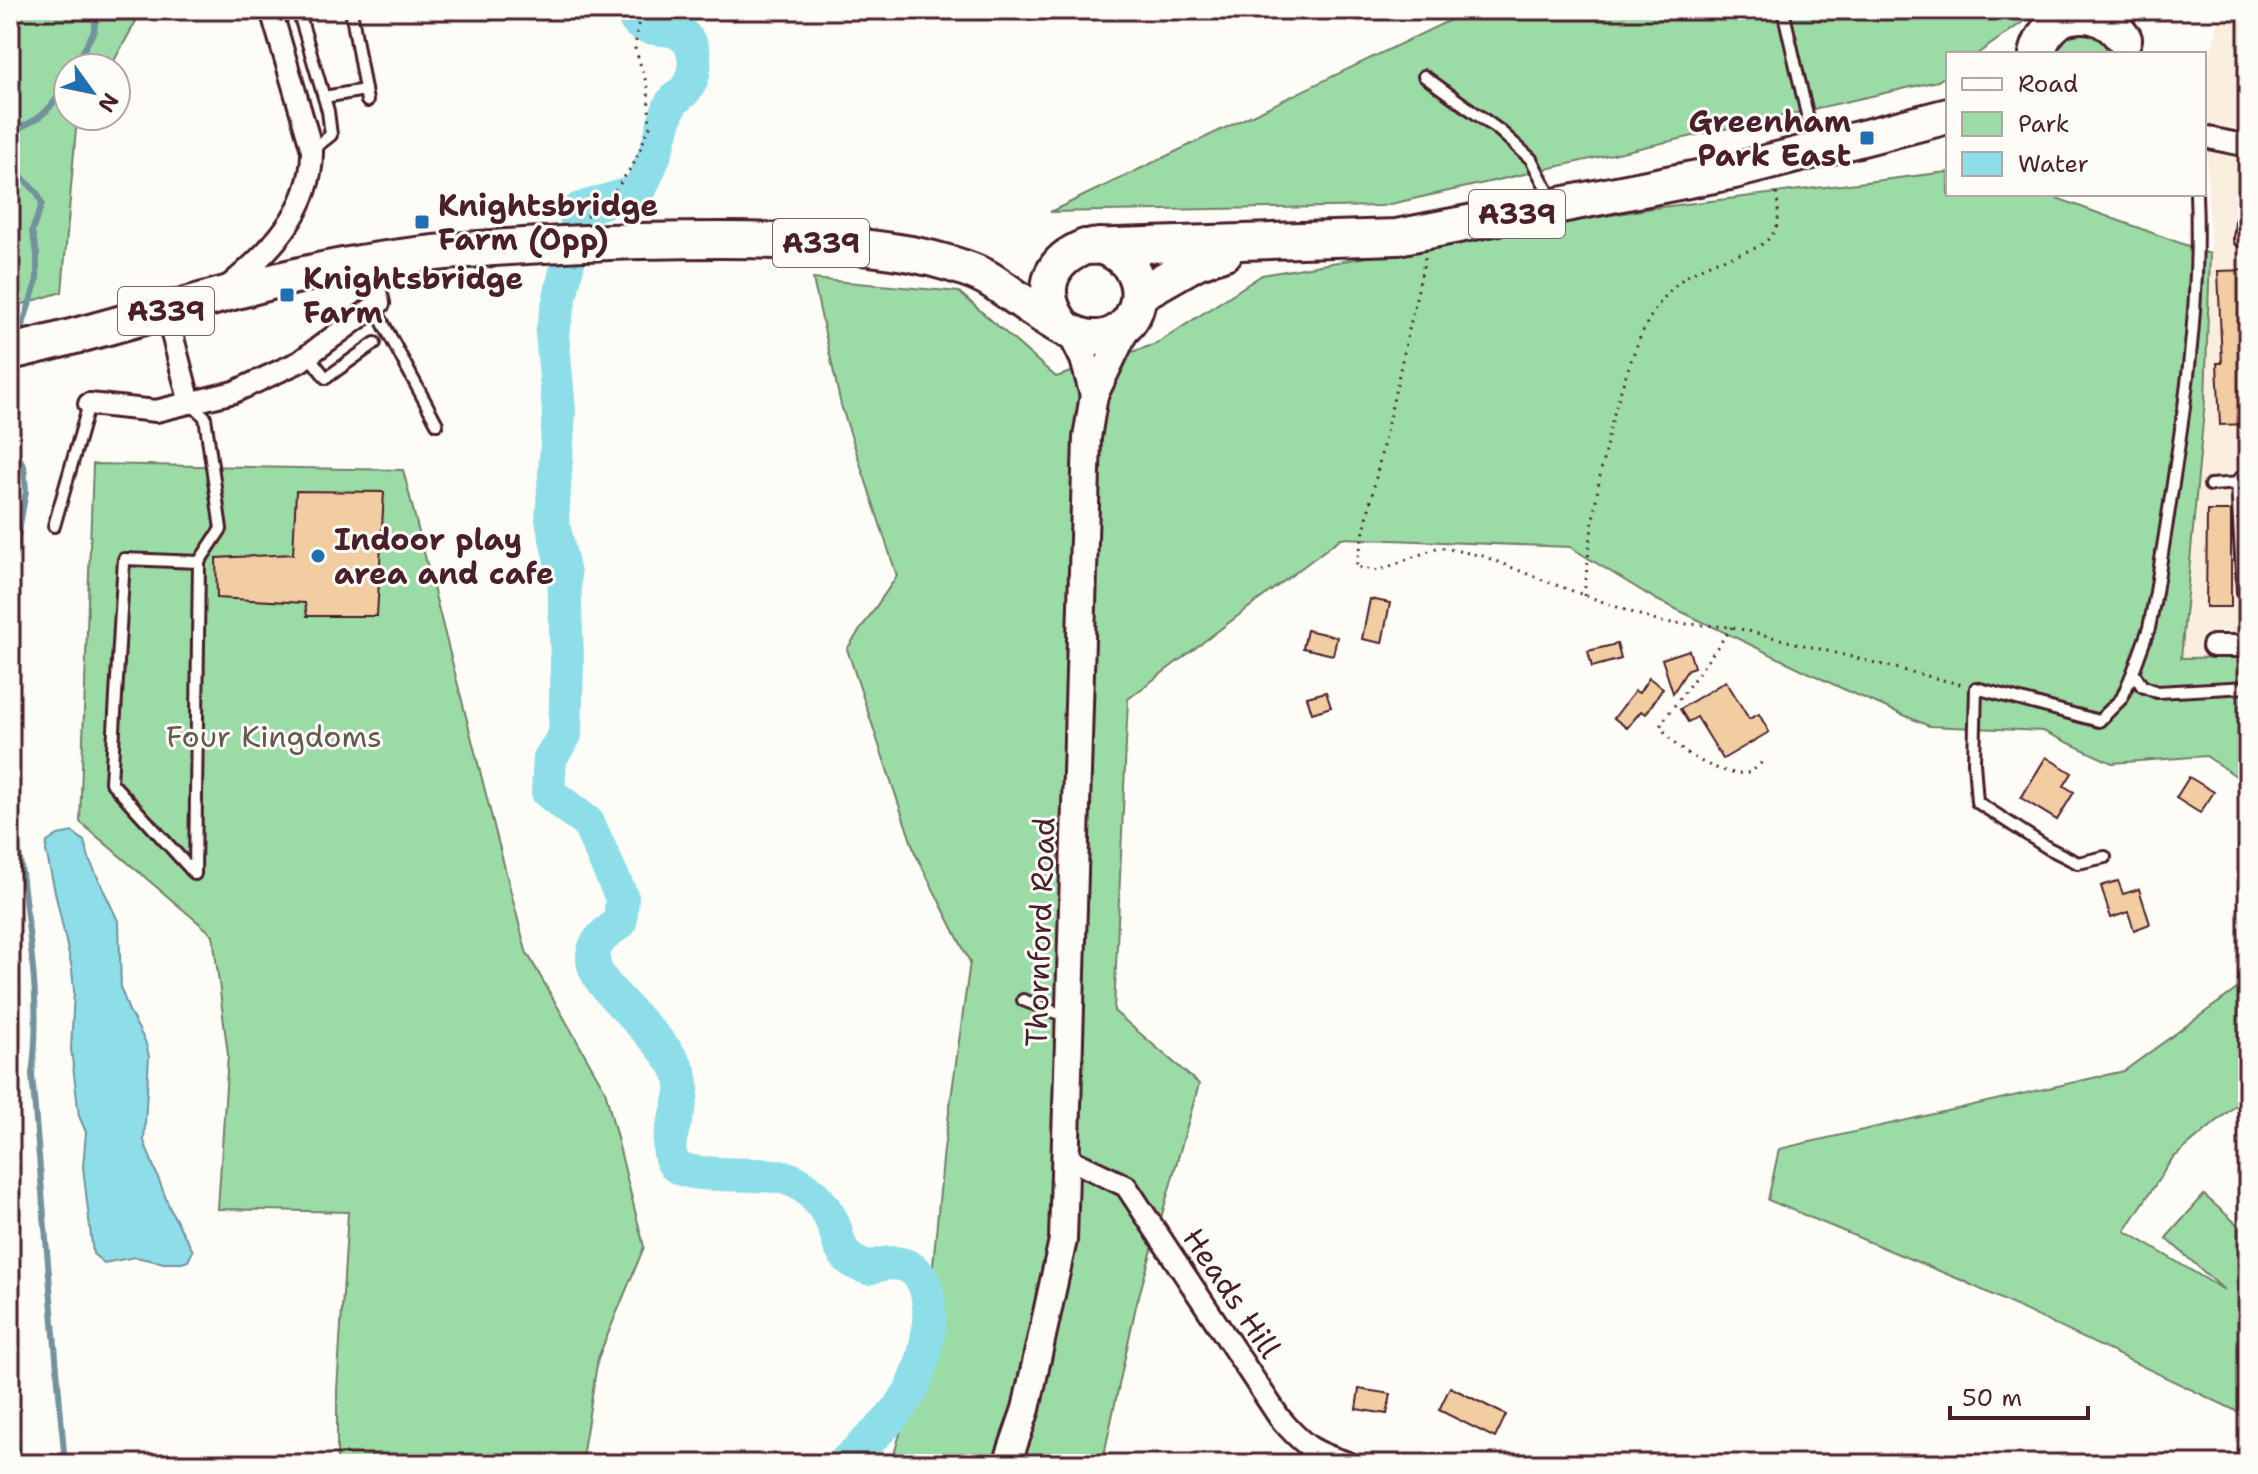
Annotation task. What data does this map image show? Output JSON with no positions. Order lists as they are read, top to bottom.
{
  "streets": {
    "highway": ["A339"],
    "street": ["Thornford Road", "Heads Hill"]
  },
  "crossings": [
    ["A339", "Thornford Road"],
    ["Thornford Road", "Heads Hill"]
  ],
  "parks": ["Four Kingdoms"],
  "places": {
    "transit": ["Greenham Park East", "Knightsbridge Farm (Opp)", "Knightsbridge Farm"],
    "other": ["Indoor play area and cafe"]
  },
  "legend": ["Road", "Park", "Water"],
  "scale_bar": "50 m",
  "north": "bottom right"
}
